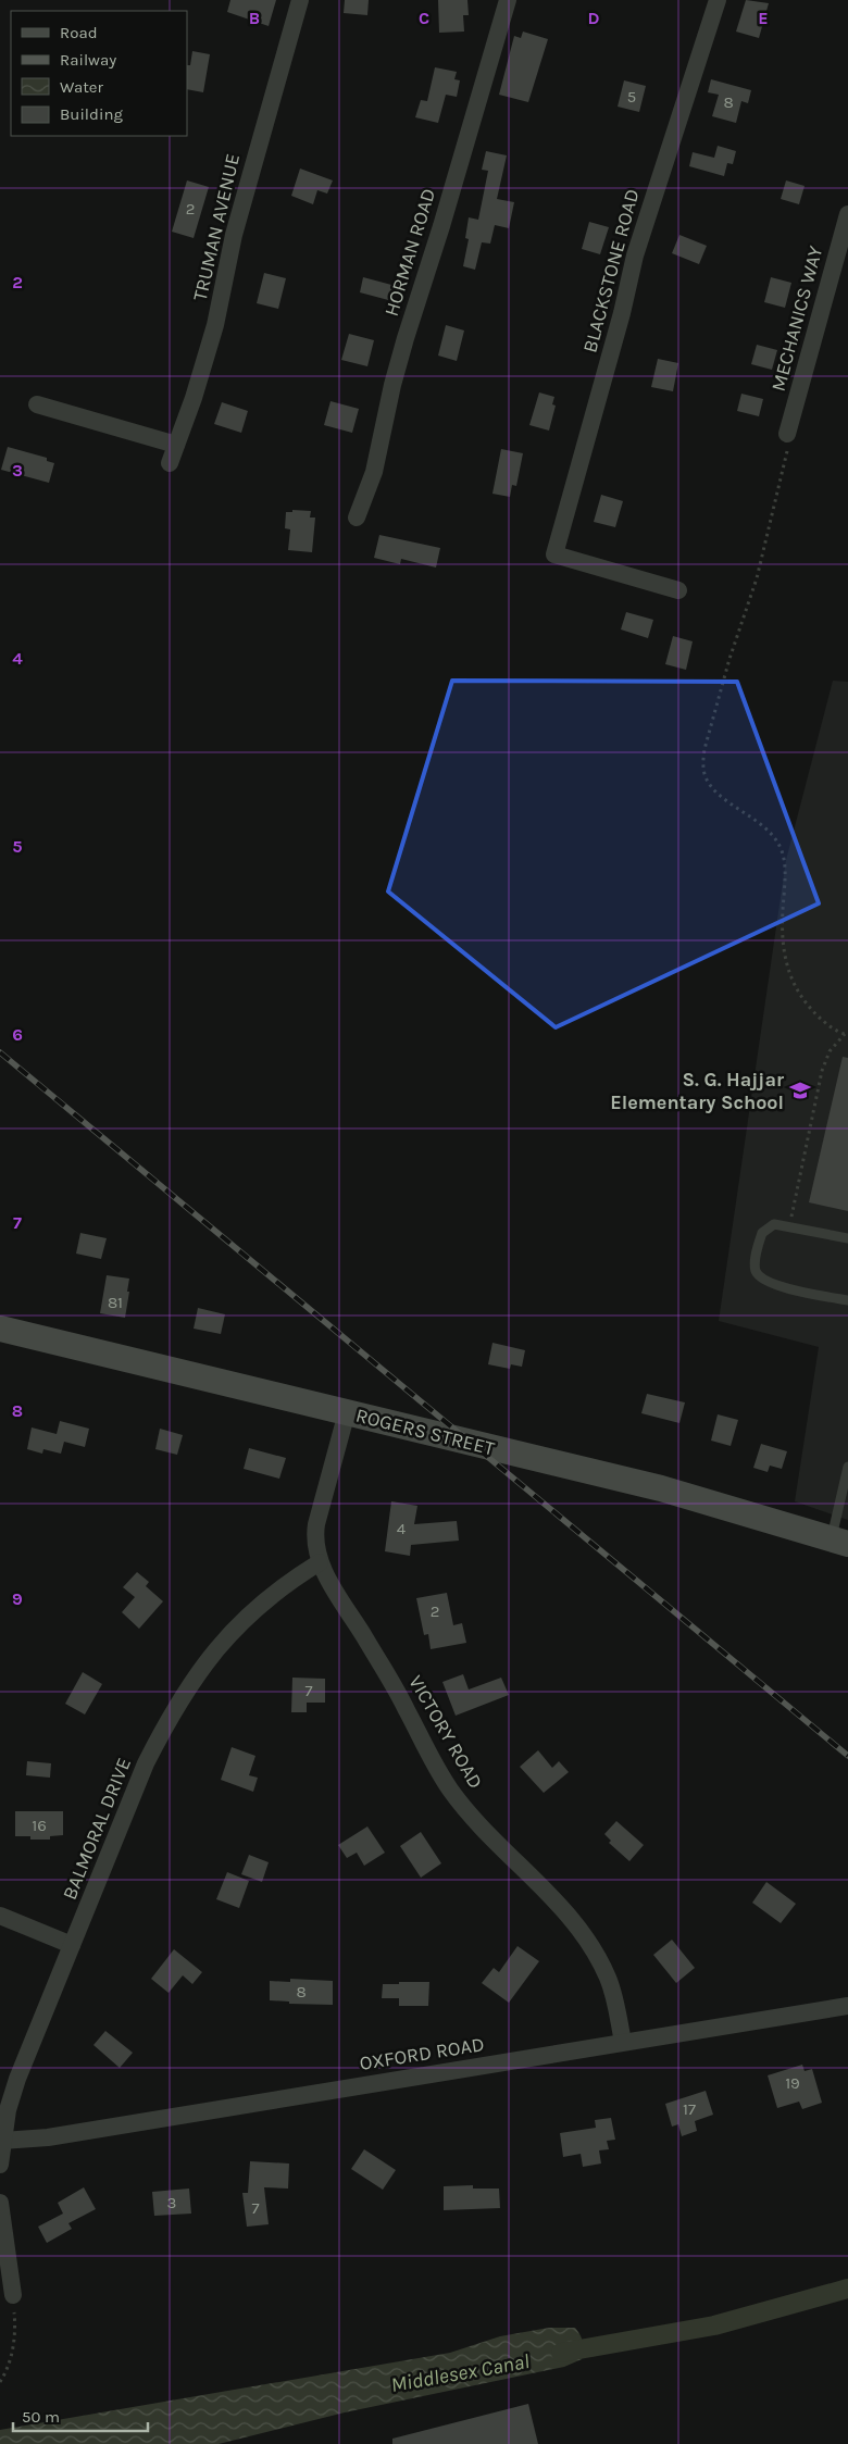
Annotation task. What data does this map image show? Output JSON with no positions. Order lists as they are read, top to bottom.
{
  "streets": {
    "main road": ["ROGERS STREET"],
    "street": [
      "TRUMAN AVENUE",
      "HORMAN ROAD",
      "BLACKSTONE ROAD",
      "MECHANICS WAY",
      "VICTORY ROAD",
      "BALMORAL DRIVE",
      "OXFORD ROAD"
    ]
  },
  "crossings": [
    ["ROGERS STREET", "VICTORY ROAD"],
    ["VICTORY ROAD", "BALMORAL DRIVE"],
    ["VICTORY ROAD", "OXFORD ROAD"],
    ["BALMORAL DRIVE", "OXFORD ROAD"]
  ],
  "water": ["Middlesex Canal"],
  "places": {
    "school or university": ["S. G. Hajjar Elementary School"]
  },
  "house_numbers": [
    "5",
    "8",
    "2",
    "81",
    "4",
    "2",
    "7",
    "16",
    "8",
    "19",
    "17",
    "3",
    "7"
  ],
  "legend": [
    "Road",
    "Railway",
    "Water",
    "Building"
  ],
  "scale_bar": "50 m",
  "grid": {
    "columns": [
      "B",
      "C",
      "D",
      "E"
    ],
    "rows": [
      "2",
      "3",
      "4",
      "5",
      "6",
      "7",
      "8",
      "9"
    ]
  }
}
